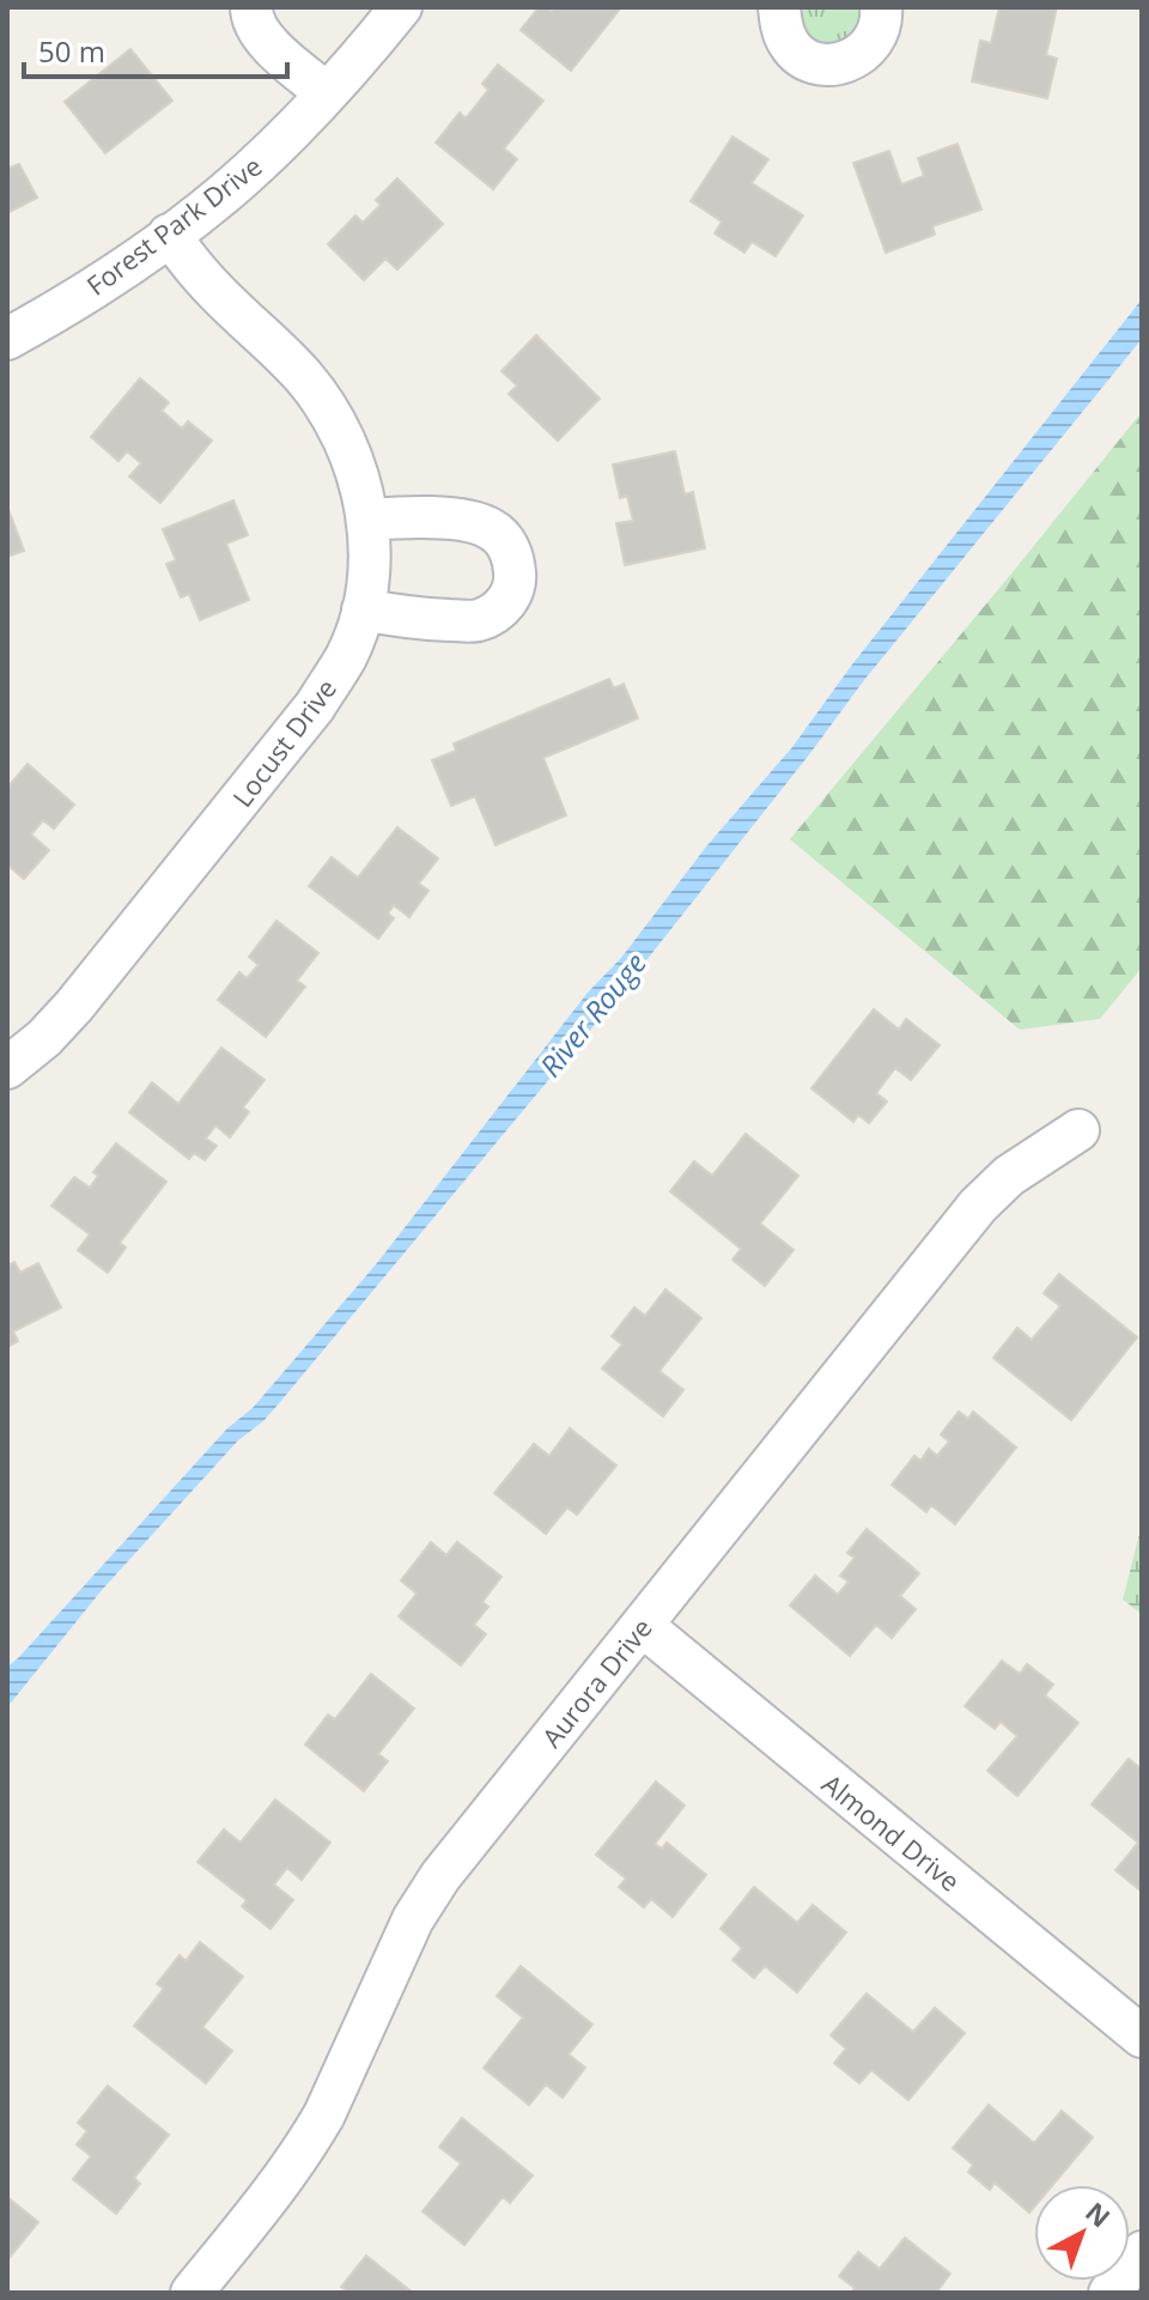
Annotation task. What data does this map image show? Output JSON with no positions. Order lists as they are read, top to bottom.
{
  "streets": {
    "street": [
      "Forest Park Drive",
      "Locust Drive",
      "Aurora Drive",
      "Almond Drive"
    ]
  },
  "crossings": [
    ["Forest Park Drive", "Locust Drive"],
    ["Aurora Drive", "Almond Drive"]
  ],
  "water": ["River Rouge"],
  "scale_bar": "50 m",
  "north": "top right"
}
